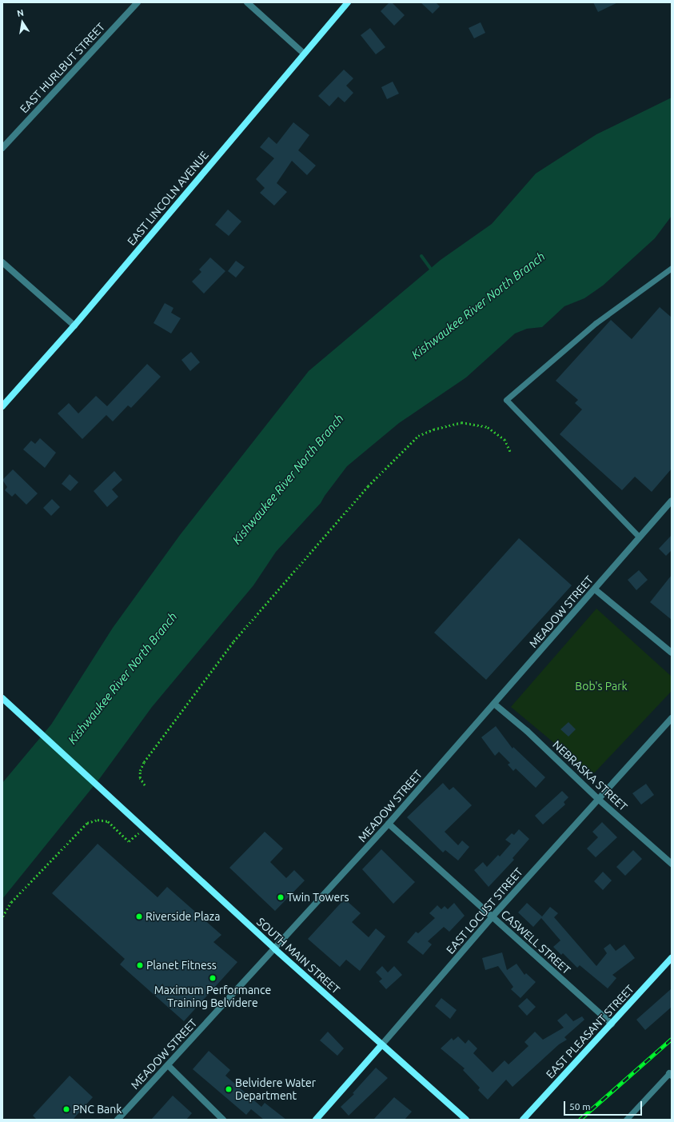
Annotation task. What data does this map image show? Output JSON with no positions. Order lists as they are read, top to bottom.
{
  "streets": {
    "main road": [
      "EAST LINCOLN AVENUE",
      "EAST LOCUST STREET",
      "SOUTH MAIN STREET",
      "EAST PLEASANT STREET"
    ],
    "street": [
      "EAST HURLBUT STREET",
      "MEADOW STREET",
      "NEBRASKA STREET",
      "CASWELL STREET"
    ]
  },
  "crossings": [
    ["MEADOW STREET", "NEBRASKA STREET"],
    ["MEADOW STREET", "CASWELL STREET"],
    ["MEADOW STREET", "SOUTH MAIN STREET"],
    ["NEBRASKA STREET", "EAST LOCUST STREET"],
    ["EAST LOCUST STREET", "CASWELL STREET"],
    ["EAST LOCUST STREET", "SOUTH MAIN STREET"],
    ["CASWELL STREET", "EAST PLEASANT STREET"]
  ],
  "water": ["Kishwaukee River North Branch"],
  "parks": ["Bob's Park"],
  "places": [
    "Twin Towers",
    "Riverside Plaza",
    "Planet Fitness",
    "Maximum Performance Training Belvidere",
    "Belvidere Water Department",
    "PNC Bank"
  ],
  "scale_bar": "50 m",
  "north": "top"
}
